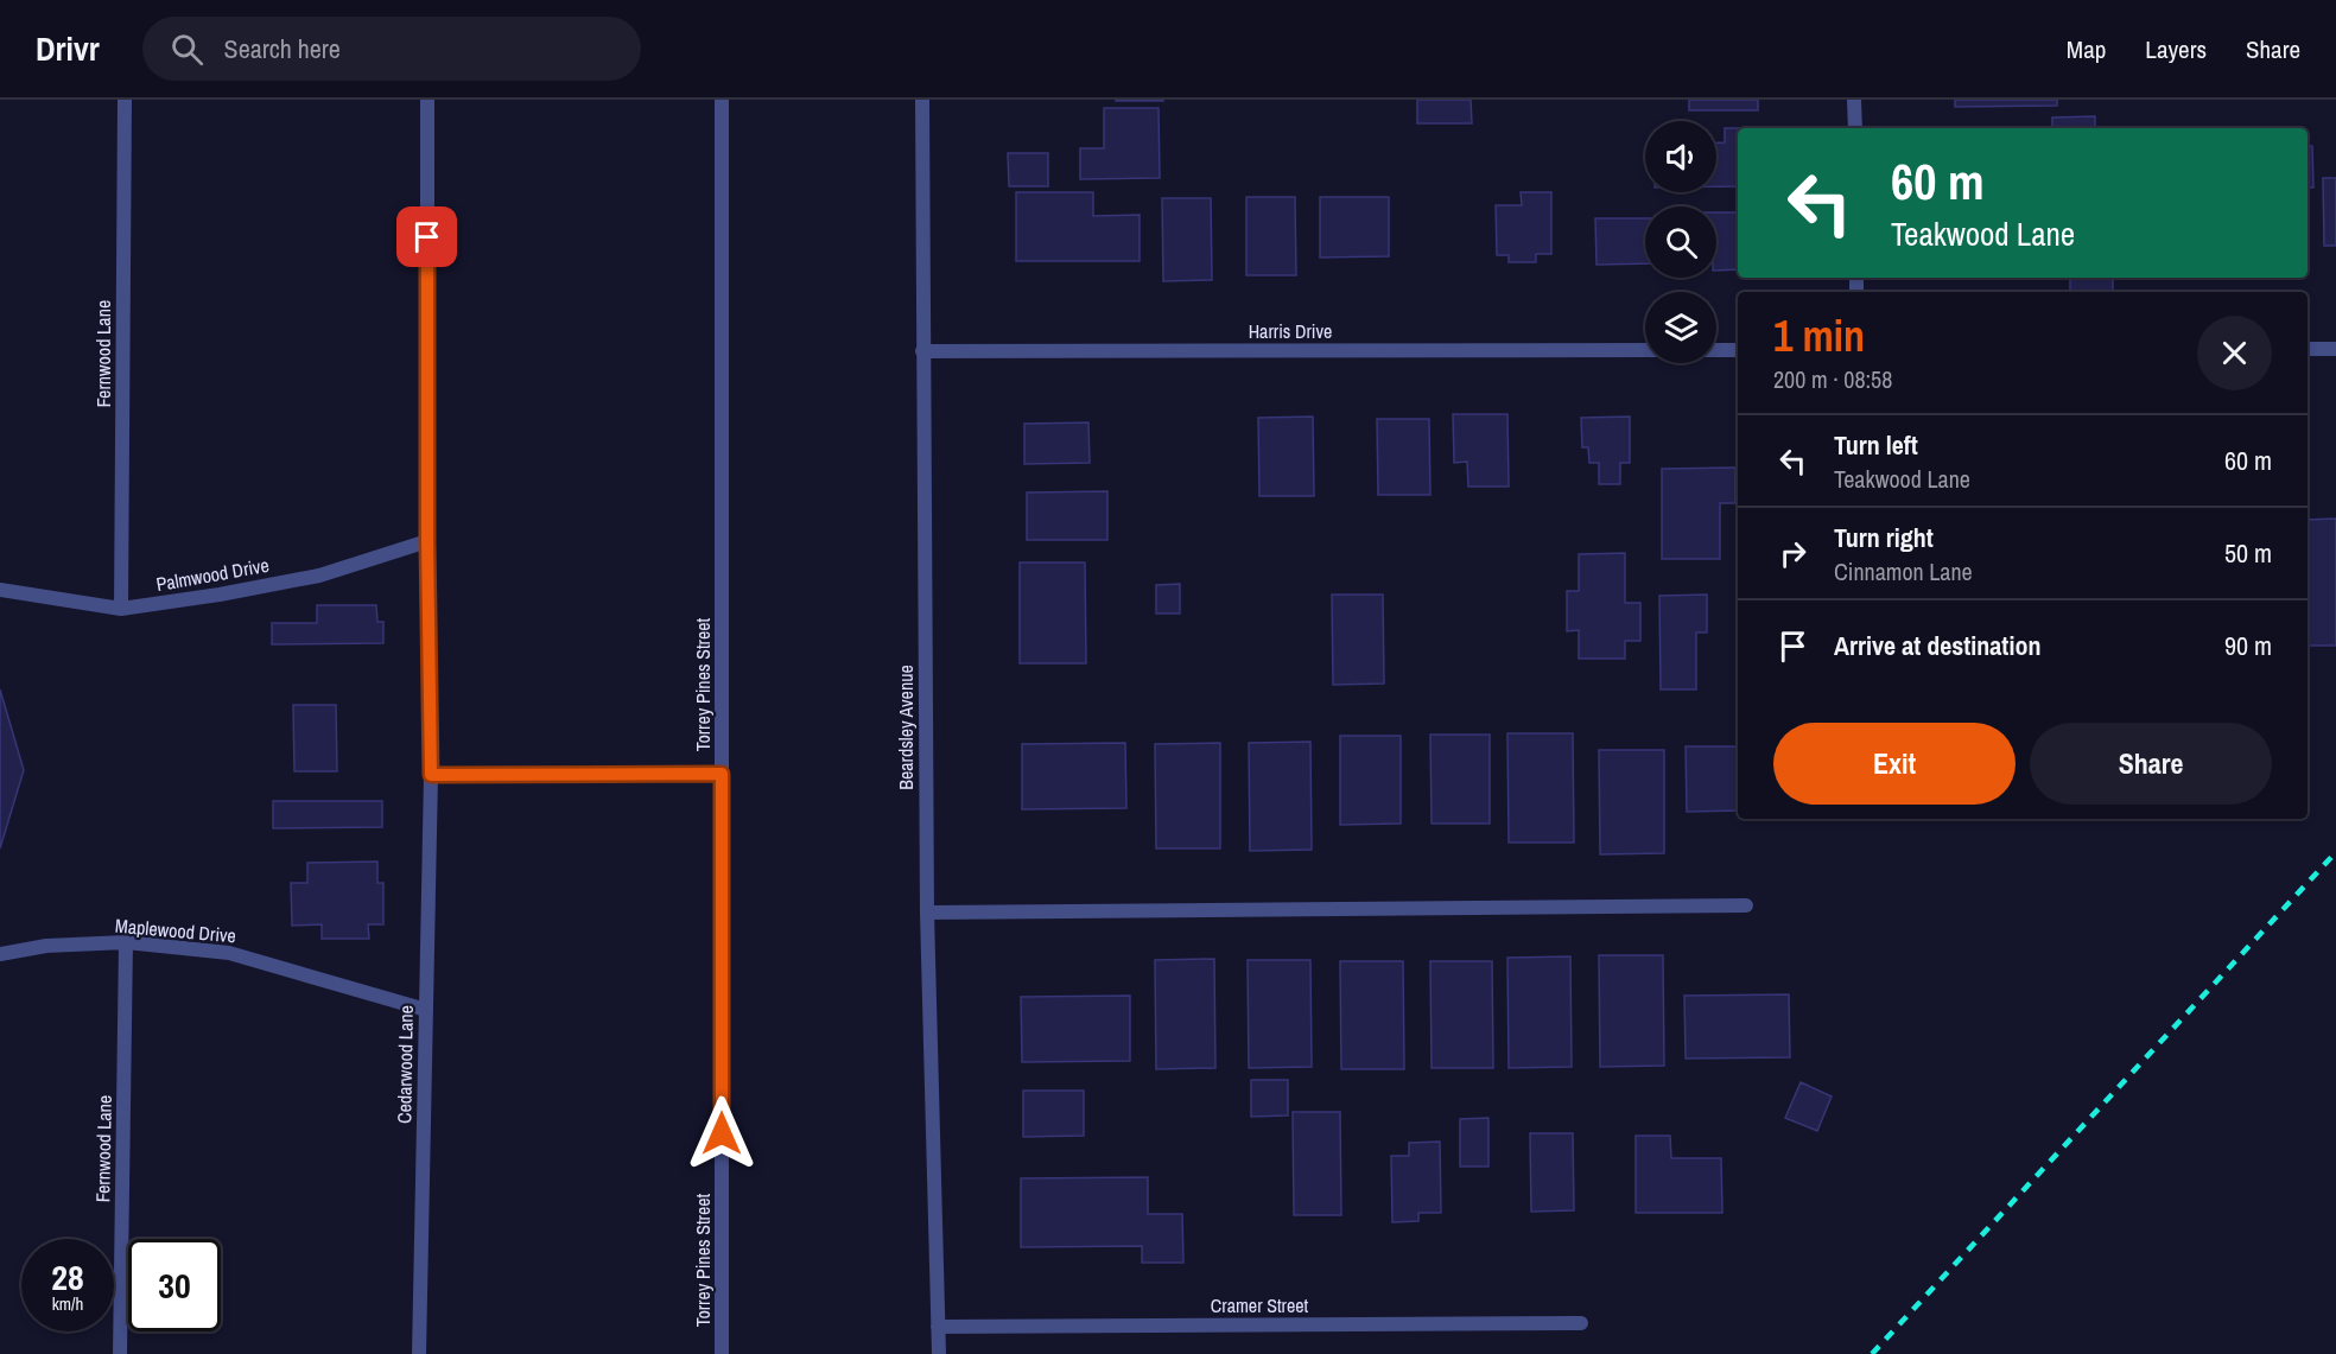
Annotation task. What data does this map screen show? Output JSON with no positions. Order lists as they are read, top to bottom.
{
  "streets": {
    "street": [
      "Harris Drive",
      "Fernwood Lane",
      "Palmwood Drive",
      "Torrey Pines Street",
      "Beardsley Avenue",
      "Maplewood Drive",
      "Cedarwood Lane",
      "Cramer Street"
    ]
  },
  "crossings": [
    ["Harris Drive", "Beardsley Avenue"],
    ["Fernwood Lane", "Palmwood Drive"],
    ["Fernwood Lane", "Maplewood Drive"],
    ["Palmwood Drive", "Cedarwood Lane"],
    ["Beardsley Avenue", "Cramer Street"],
    ["Maplewood Drive", "Cedarwood Lane"]
  ],
  "page": {
    "header": "Drivr",
    "search": "Search here",
    "nav": ["Map", "Layers", "Share"],
    "turn": ["60 m", "Teakwood Lane"],
    "heading": ["1 min", "200 m · 08:58"],
    "list": [
      {
        "name": "Turn left",
        "note": "Teakwood Lane",
        "value": "60 m"
      },
      {
        "name": "Turn right",
        "note": "Cinnamon Lane",
        "value": "50 m"
      },
      {
        "name": "Arrive at destination",
        "value": "90 m"
      }
    ],
    "buttons": ["Exit", "Share"],
    "speed": "28 km/h",
    "limit": "30"
  }
}
